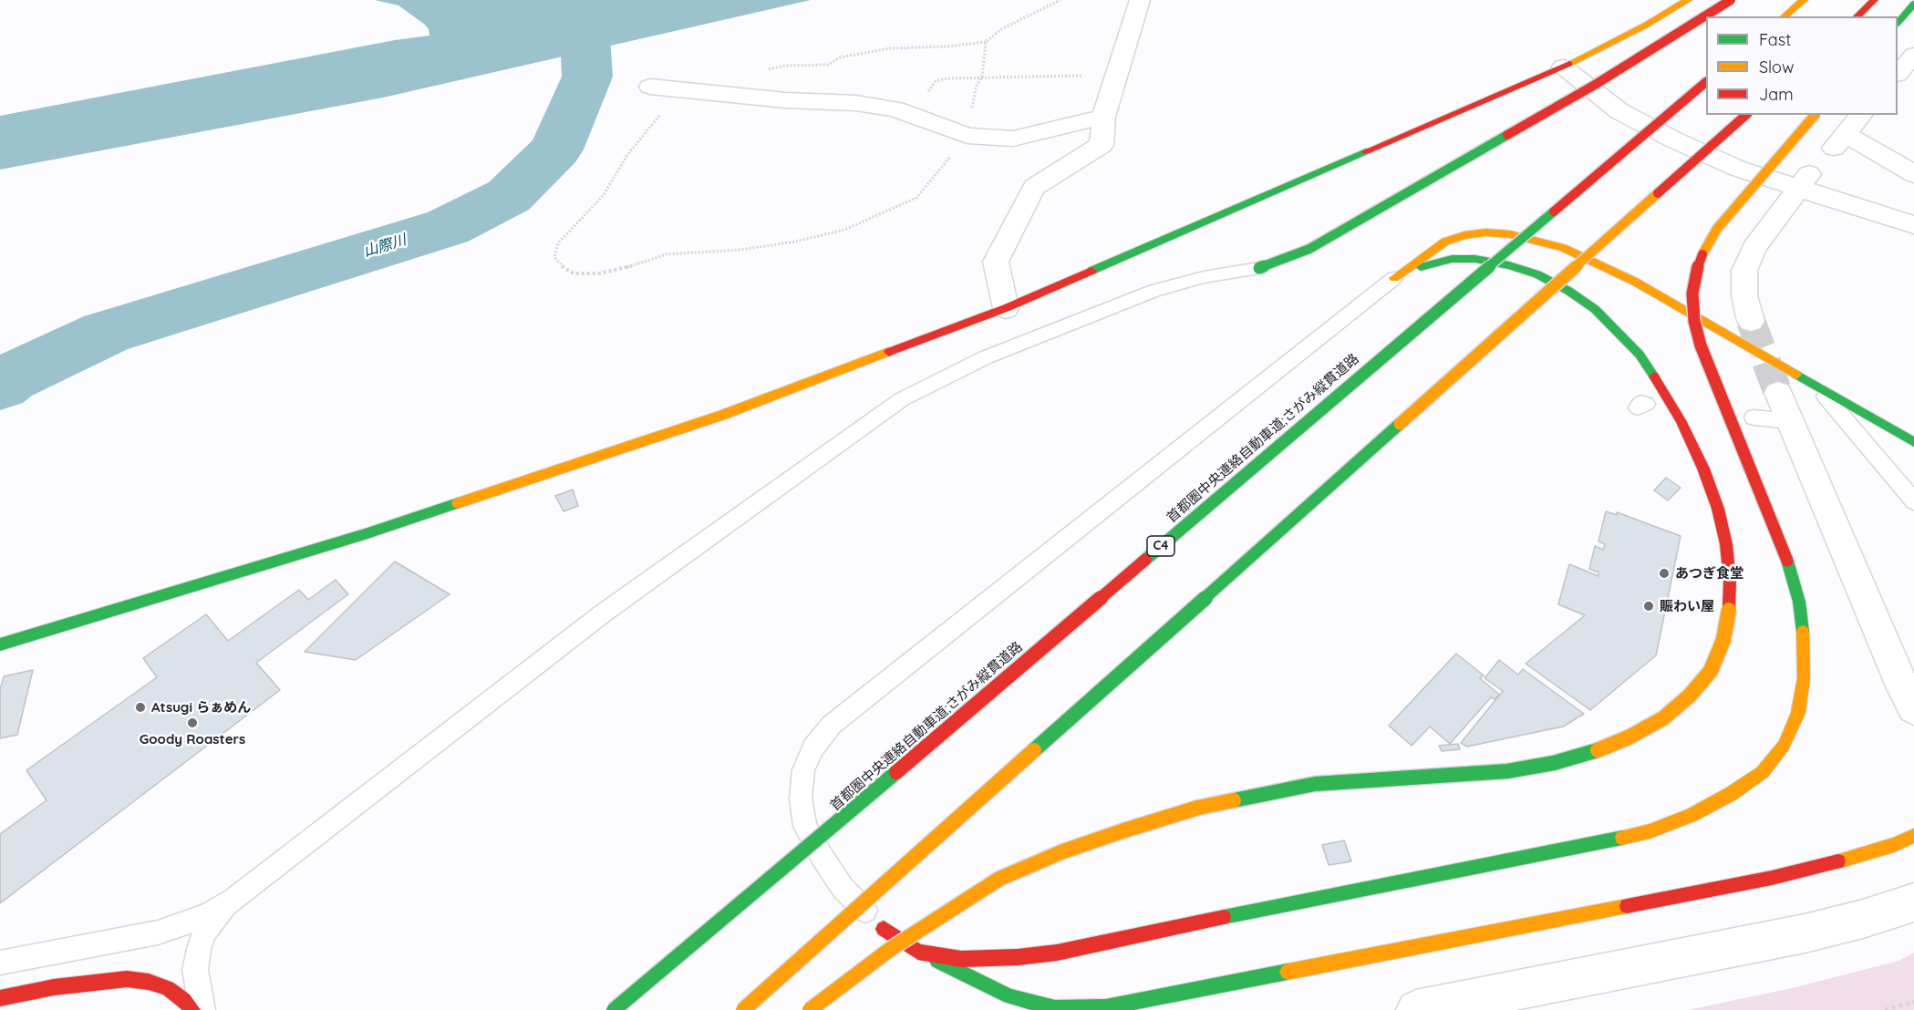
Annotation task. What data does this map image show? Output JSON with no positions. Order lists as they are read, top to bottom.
{
  "streets": {
    "main road": ["首都圏中央連絡自動車道;さがみ縦貫道路", "C4"]
  },
  "water": ["山際川"],
  "places": [
    "あつぎ食堂",
    "賑わい屋",
    "Atsugi らぁめん",
    "Goody Roasters"
  ],
  "legend": ["Fast", "Slow", "Jam"]
}
